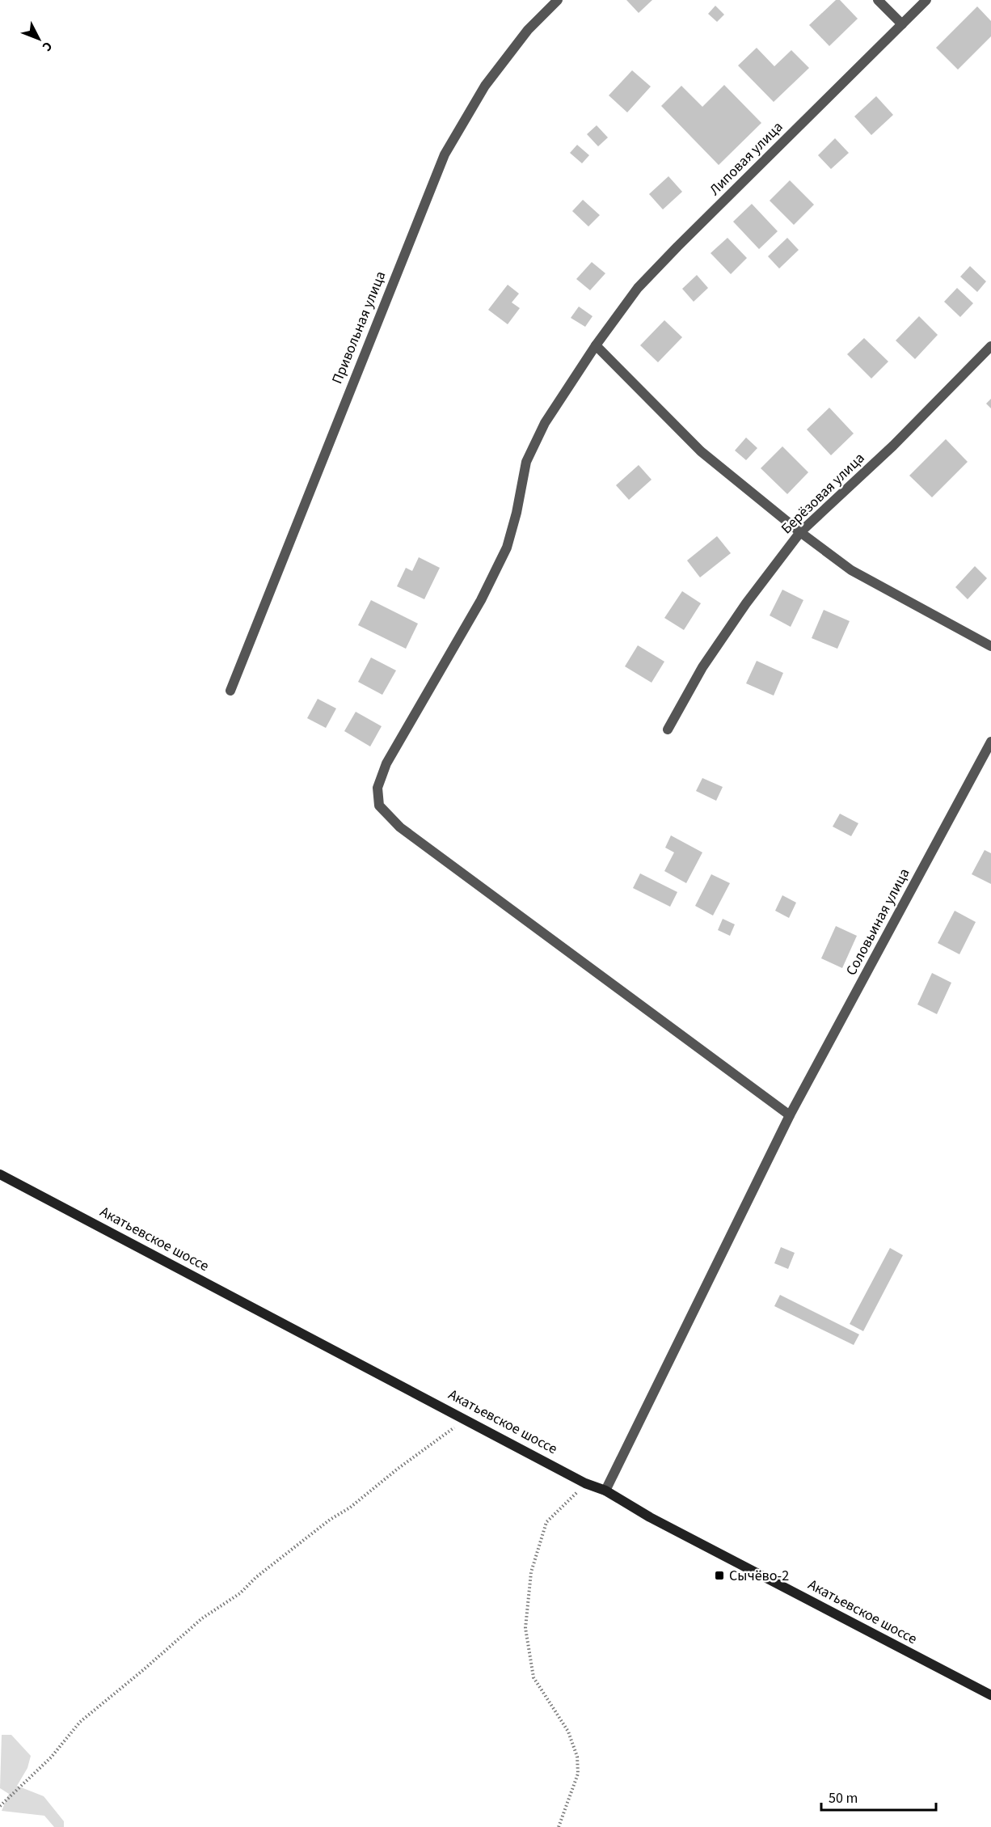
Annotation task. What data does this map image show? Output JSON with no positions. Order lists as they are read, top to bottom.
{
  "streets": {
    "street": [
      "Липовая улица",
      "Привольная улица",
      "Берёзовая улица",
      "Соловьиная улица",
      "Акатьевское шоссе"
    ]
  },
  "crossings": [
    ["Липовая улица", "Соловьиная улица"],
    ["Соловьиная улица", "Акатьевское шоссе"]
  ],
  "places": {
    "transit": ["Сычёво-2"]
  },
  "scale_bar": "50 m",
  "north": "bottom right"
}
